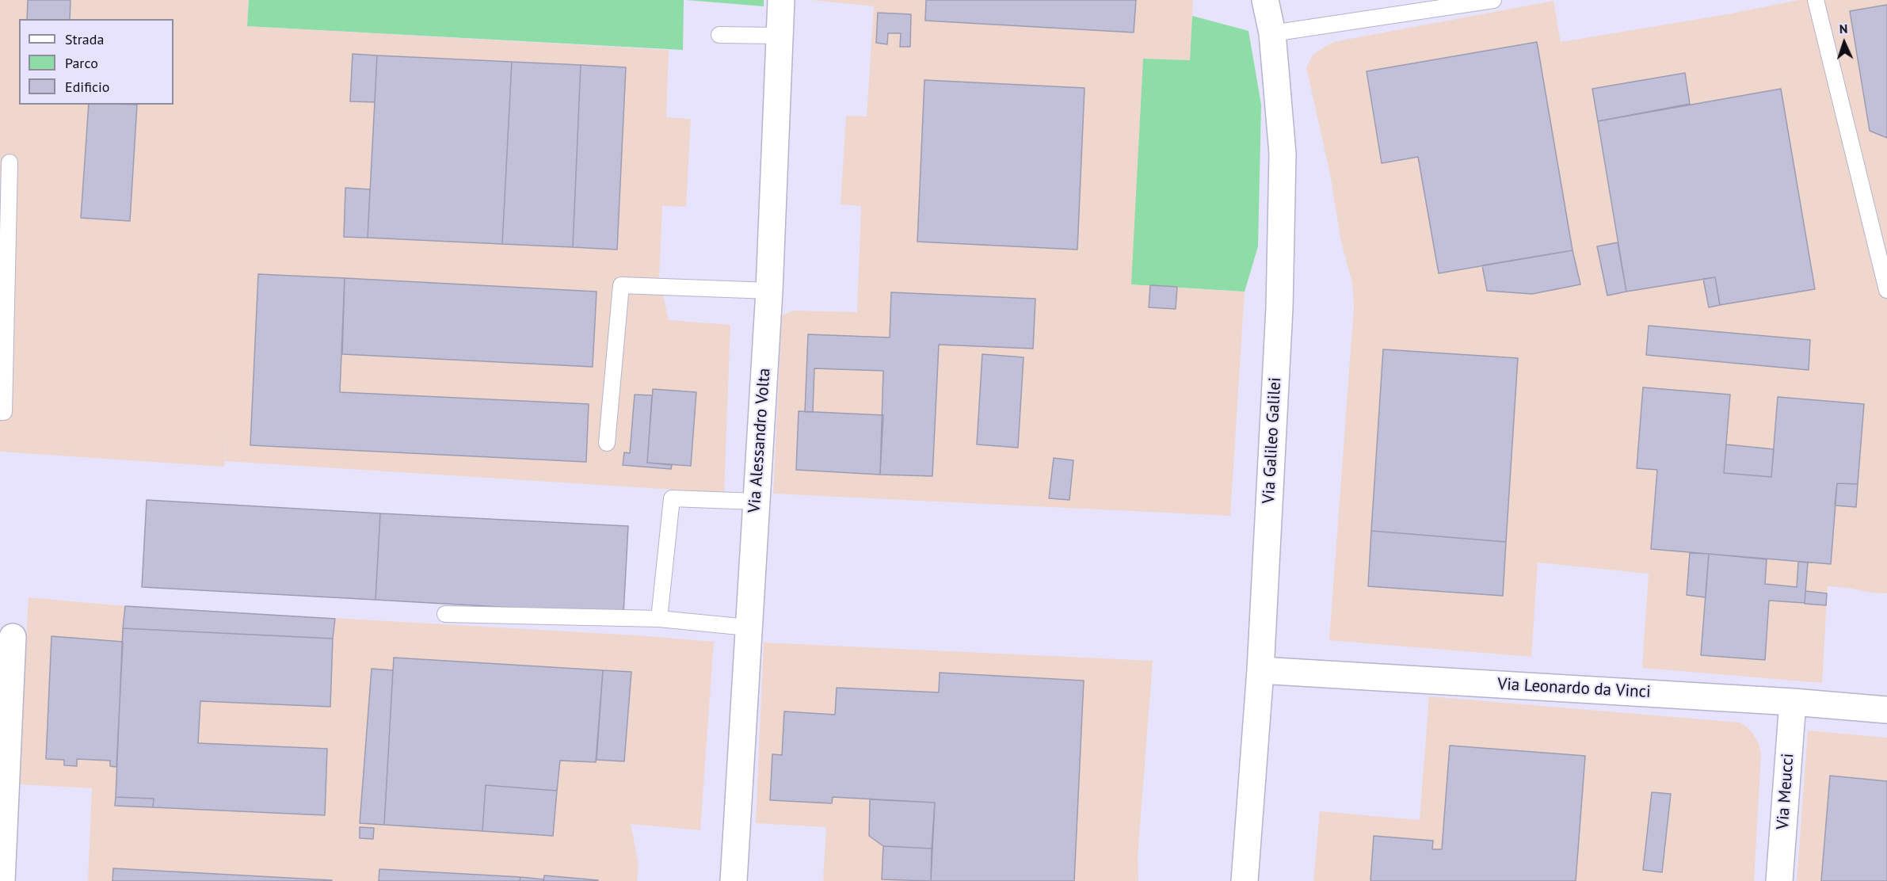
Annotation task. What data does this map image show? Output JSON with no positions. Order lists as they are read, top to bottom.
{
  "streets": {
    "street": [
      "Via Alessandro Volta",
      "Via Galileo Galilei",
      "Via Leonardo da Vinci",
      "Via Meucci"
    ]
  },
  "crossings": [
    ["Via Galileo Galilei", "Via Leonardo da Vinci"],
    ["Via Leonardo da Vinci", "Via Meucci"]
  ],
  "legend": ["Strada", "Parco", "Edificio"],
  "north": "top"
}
